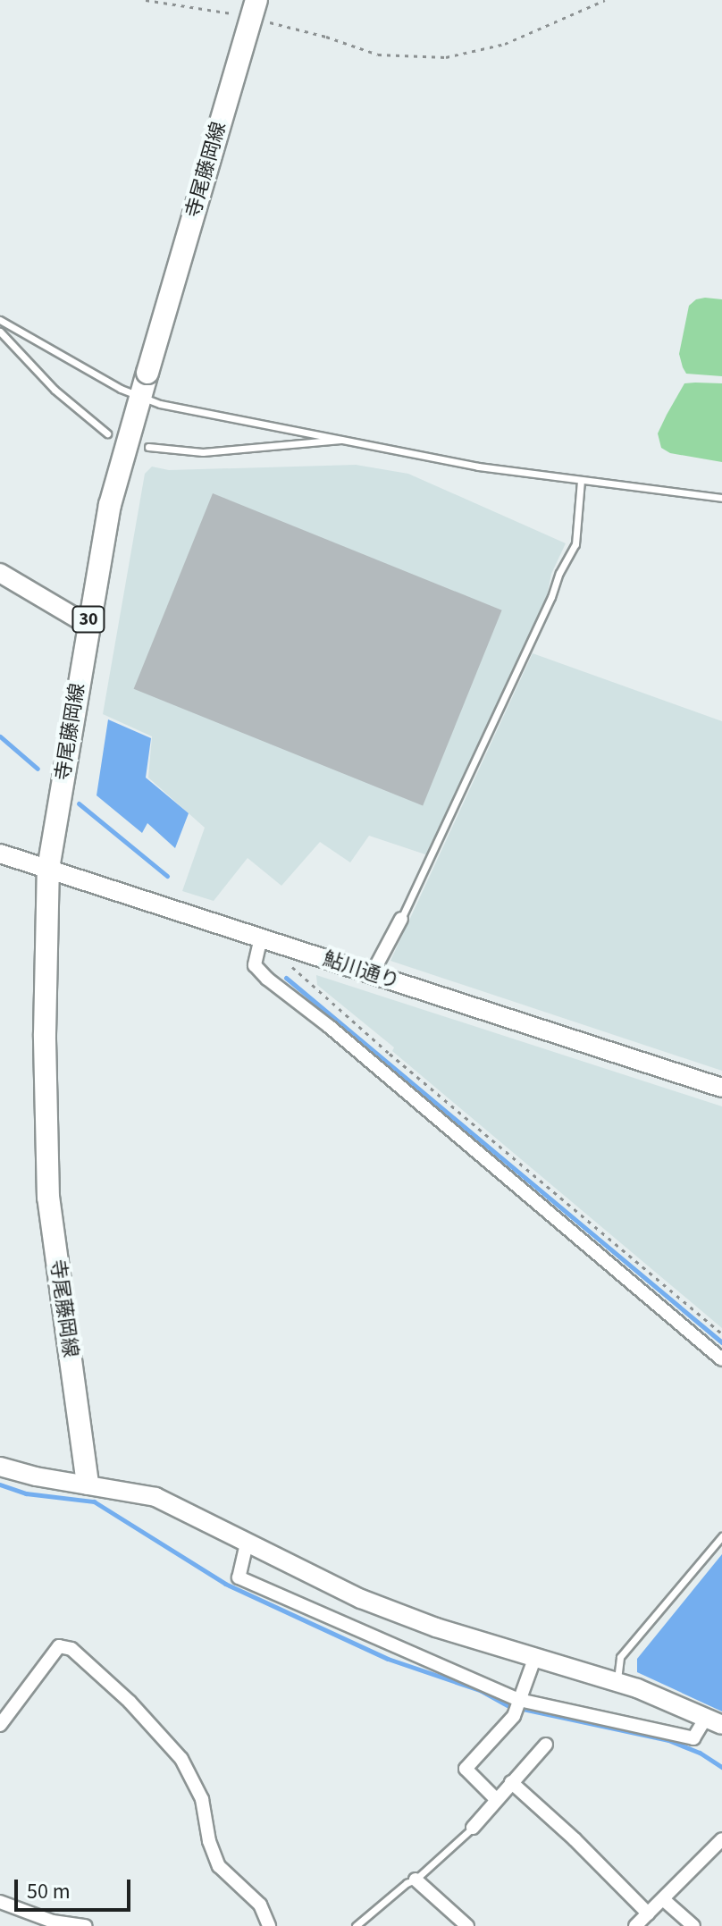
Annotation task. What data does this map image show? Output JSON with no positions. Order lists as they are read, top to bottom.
{
  "streets": {
    "main road": ["寺尾藤岡線", "30"],
    "street": ["鮎川通り"]
  },
  "crossings": [
    ["寺尾藤岡線", "鮎川通り"]
  ],
  "scale_bar": "50 m"
}
